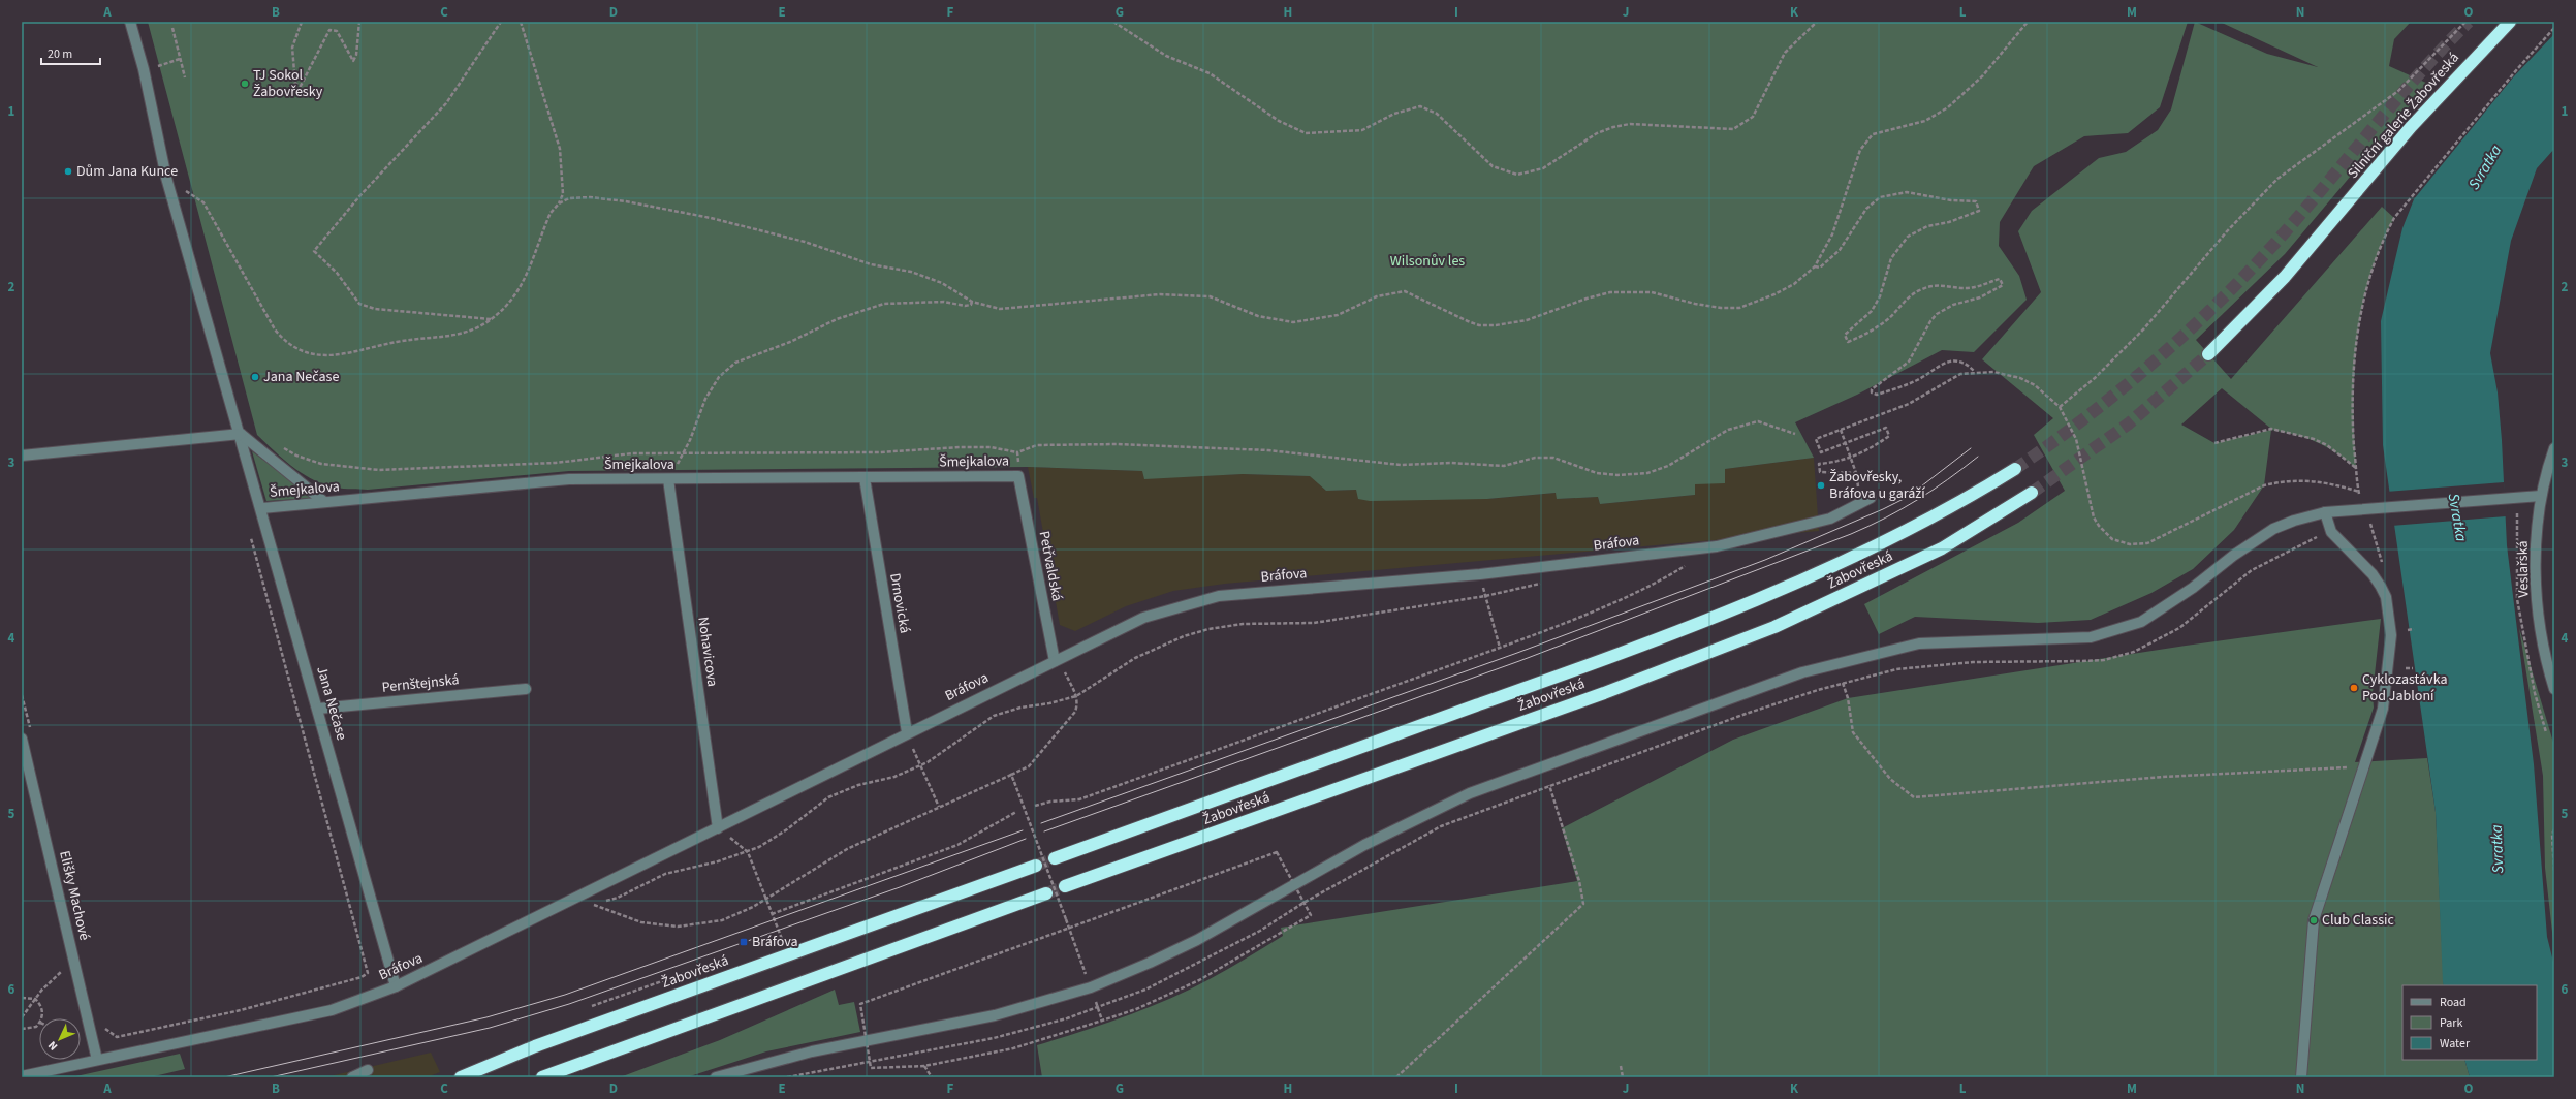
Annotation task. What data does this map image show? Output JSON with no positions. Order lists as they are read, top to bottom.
{
  "streets": {
    "highway": ["Silniční galerie Žabovřeská", "Žabovřeská"],
    "street": [
      "Šmejkalova",
      "Bráfova",
      "Petřvaldská",
      "Veslařská",
      "Drnovická",
      "Nohavicova",
      "Pernštejnská",
      "Jana Nečase",
      "Elišky Machové"
    ]
  },
  "crossings": [
    ["Šmejkalova", "Petřvaldská"],
    ["Šmejkalova", "Drnovická"],
    ["Šmejkalova", "Nohavicova"],
    ["Šmejkalova", "Jana Nečase"],
    ["Bráfova", "Petřvaldská"],
    ["Bráfova", "Drnovická"],
    ["Bráfova", "Nohavicova"],
    ["Bráfova", "Jana Nečase"],
    ["Bráfova", "Elišky Machové"],
    ["Pernštejnská", "Jana Nečase"]
  ],
  "water": ["Svratka"],
  "parks": ["Wilsonův les"],
  "places": {
    "other": [
      "TJ Sokol Žabovřesky",
      "Dům Jana Kunce",
      "Jana Nečase",
      "Žabovřesky, Bráfova u garáží",
      "Cyklozastávka Pod Jabloní",
      "Club Classic"
    ],
    "transit": ["Bráfova"]
  },
  "legend": ["Road", "Park", "Water"],
  "scale_bar": "20 m",
  "north": "bottom left",
  "grid": {
    "columns": [
      "A",
      "B",
      "C",
      "D",
      "E",
      "F",
      "G",
      "H",
      "I",
      "J",
      "K",
      "L",
      "M",
      "N",
      "O"
    ],
    "rows": [
      "1",
      "2",
      "3",
      "4",
      "5",
      "6"
    ]
  }
}
